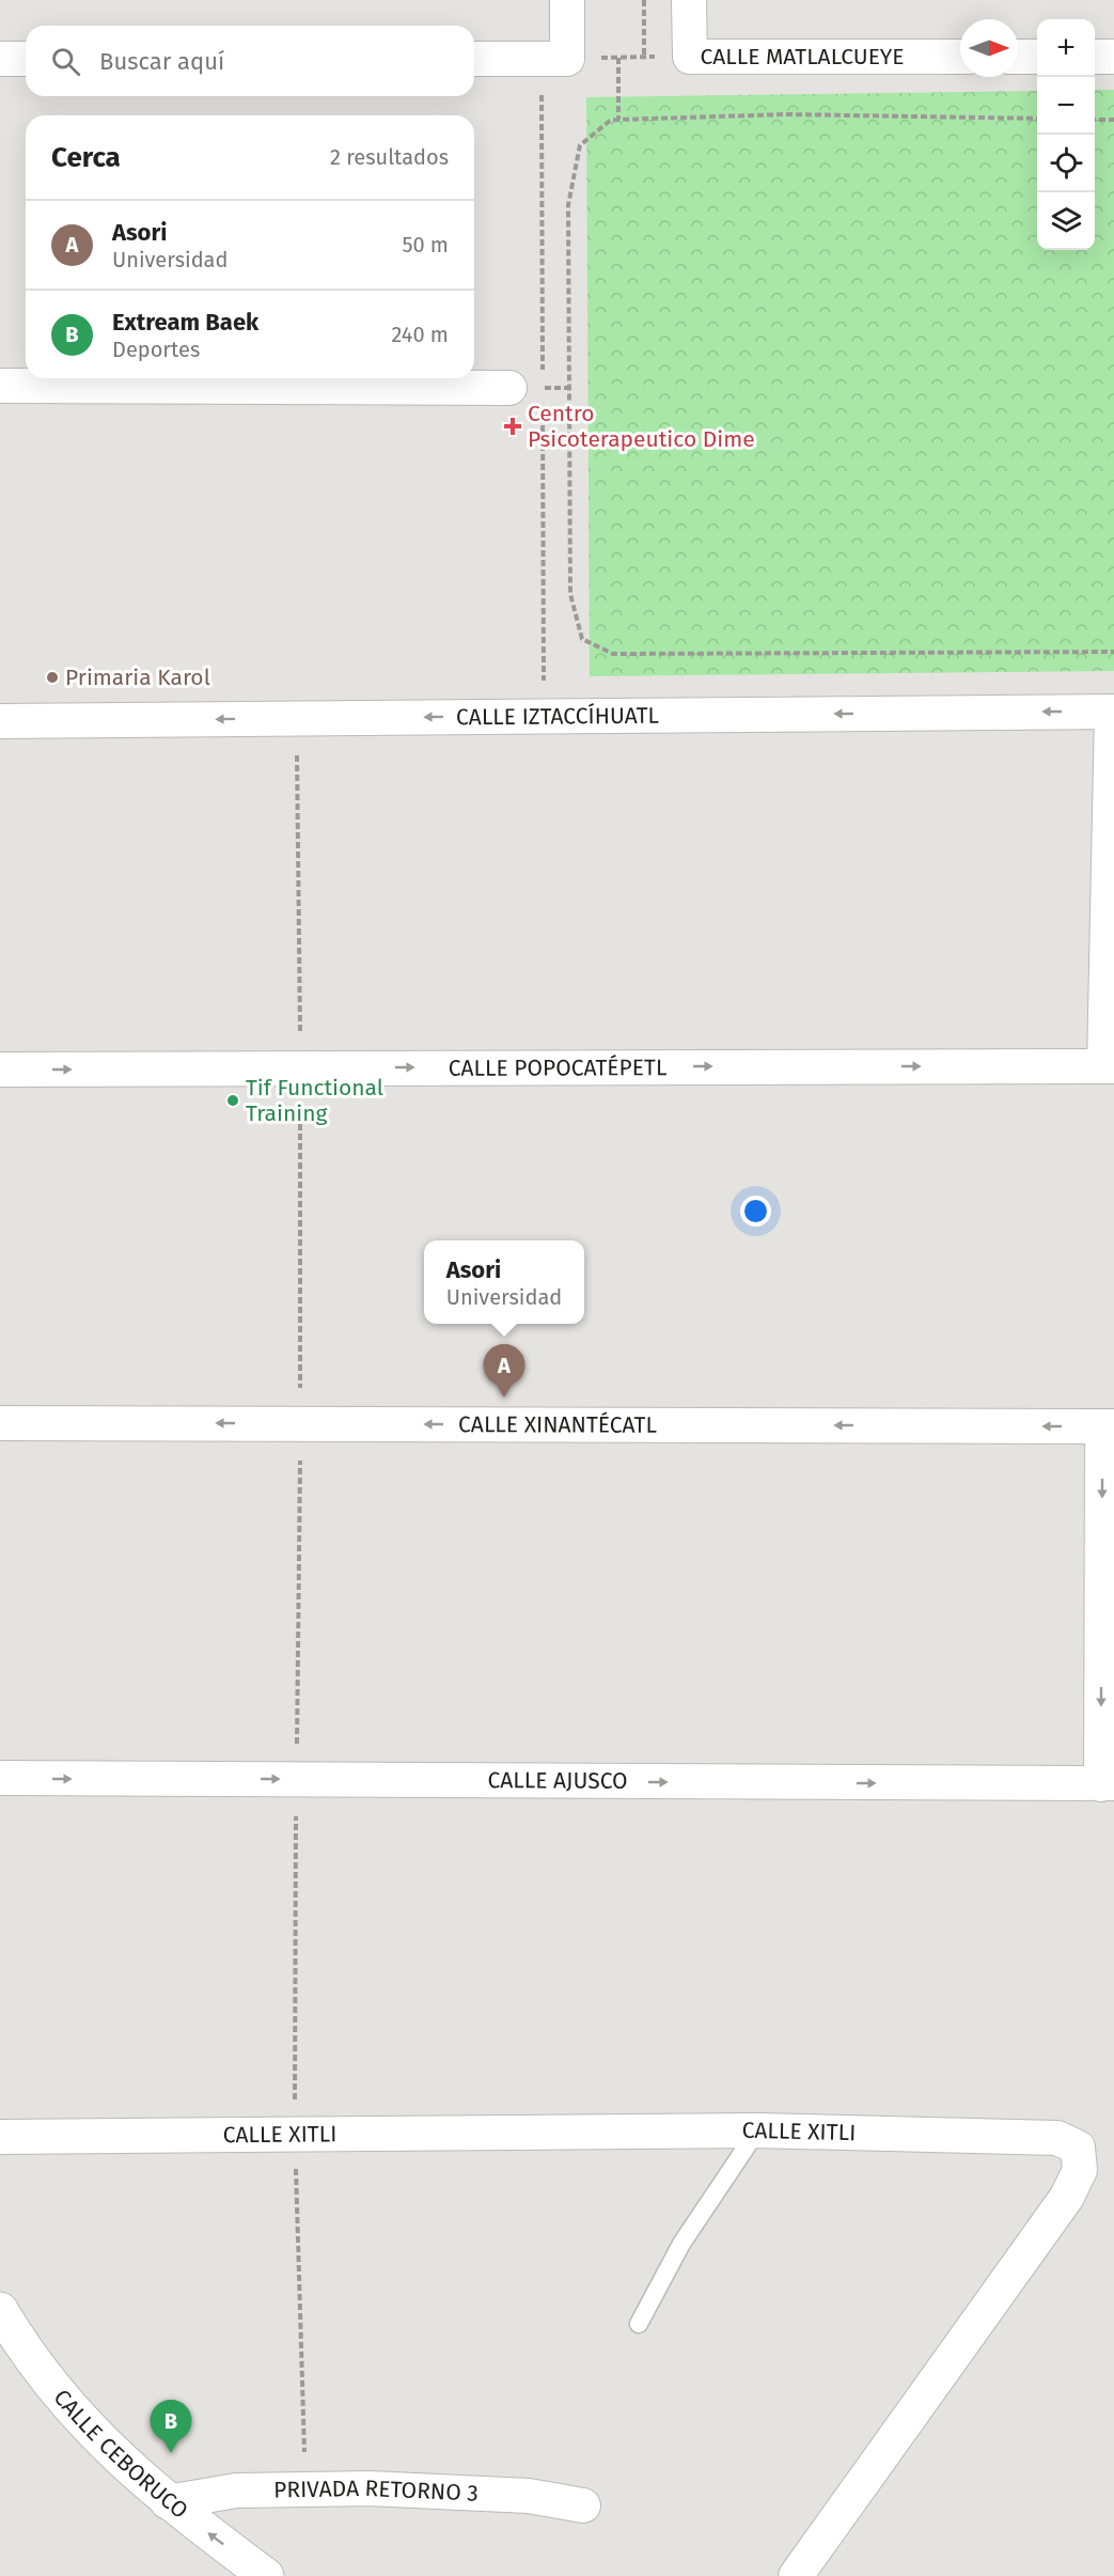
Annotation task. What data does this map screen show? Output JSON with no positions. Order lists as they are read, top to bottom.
{
  "streets": {
    "main road": ["CALLE CEBORUCO"],
    "street": [
      "CALLE MATLALCUEYE",
      "CALLE IZTACCÍHUATL",
      "CALLE POPOCATÉPETL",
      "CALLE XINANTÉCATL",
      "CALLE AJUSCO",
      "CALLE XITLI",
      "PRIVADA RETORNO 3"
    ]
  },
  "crossings": [
    ["CALLE CEBORUCO", "PRIVADA RETORNO 3"]
  ],
  "one_way": [
    "CALLE IZTACCÍHUATL",
    "CALLE POPOCATÉPETL",
    "CALLE XINANTÉCATL",
    "CALLE AJUSCO"
  ],
  "places": {
    "health": ["Centro Psicoterapeutico Dime"],
    "other": ["Primaria Karol", "Tif Functional Training"]
  },
  "north": "right",
  "page": {
    "map_buttons": ["+", "−"],
    "search": "Buscar aquí",
    "heading": ["Cerca", "2 resultados"],
    "list": [
      {
        "mark": "A",
        "name": "Asori",
        "note": "Universidad",
        "value": "50 m"
      },
      {
        "mark": "B",
        "name": "Extream Baek",
        "note": "Deportes",
        "value": "240 m"
      }
    ],
    "popup": ["Asori", "Universidad"],
    "pins": ["A", "B"]
  }
}
